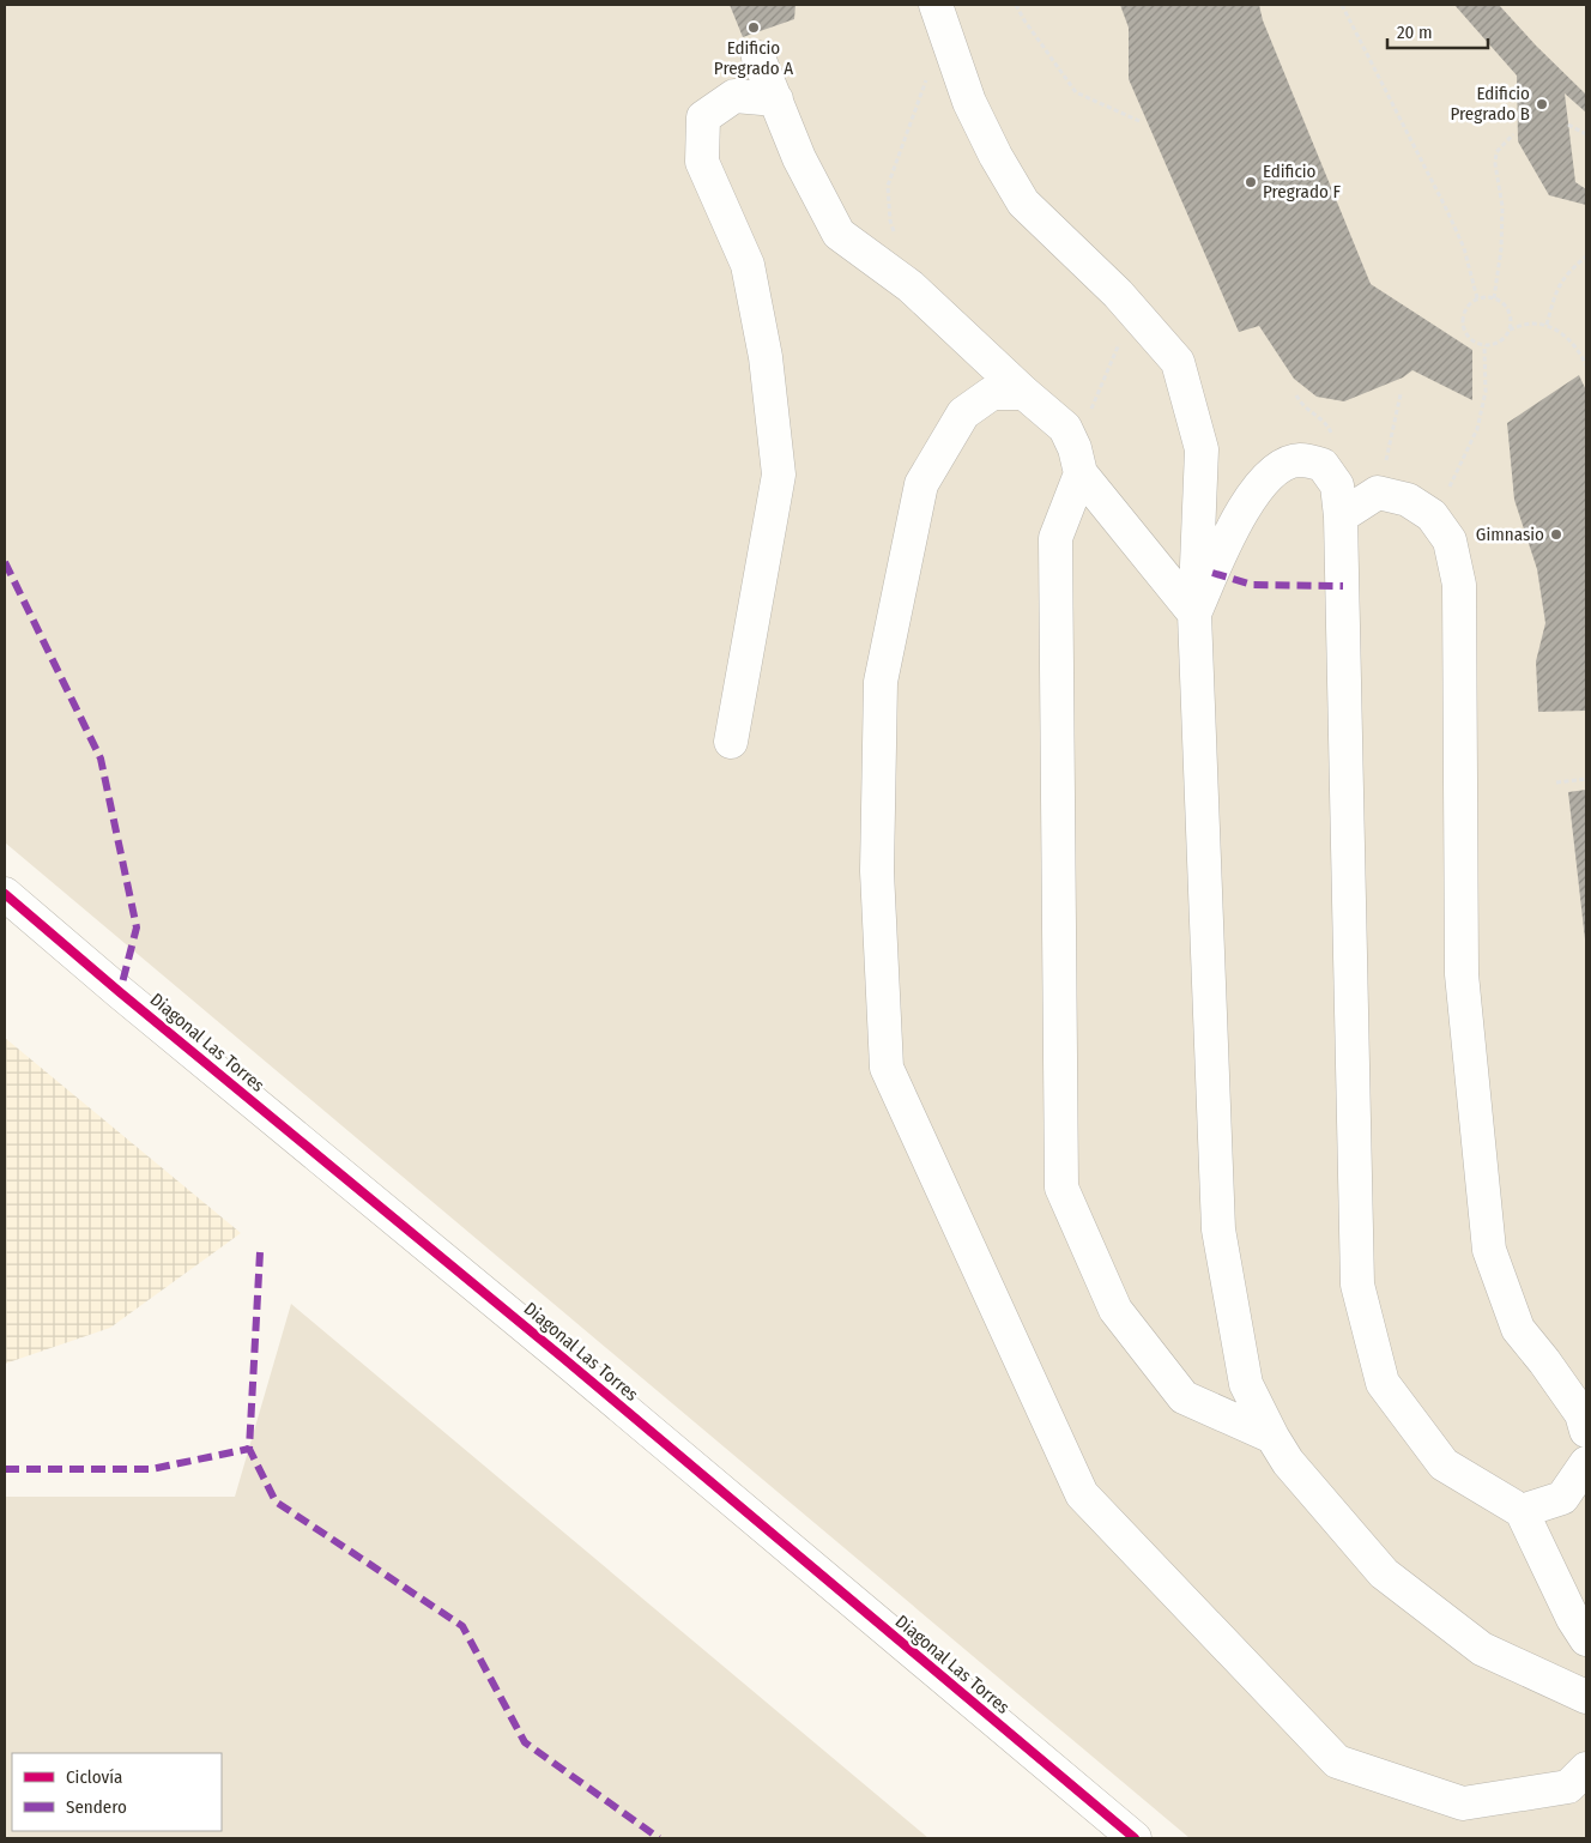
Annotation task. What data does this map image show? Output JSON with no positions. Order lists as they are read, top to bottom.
{
  "streets": {
    "street": ["Diagonal Las Torres"]
  },
  "places": [
    "Edificio Pregrado A",
    "Edificio Pregrado B",
    "Edificio Pregrado F",
    "Gimnasio"
  ],
  "legend": ["Ciclovía", "Sendero"],
  "scale_bar": "20 m"
}
